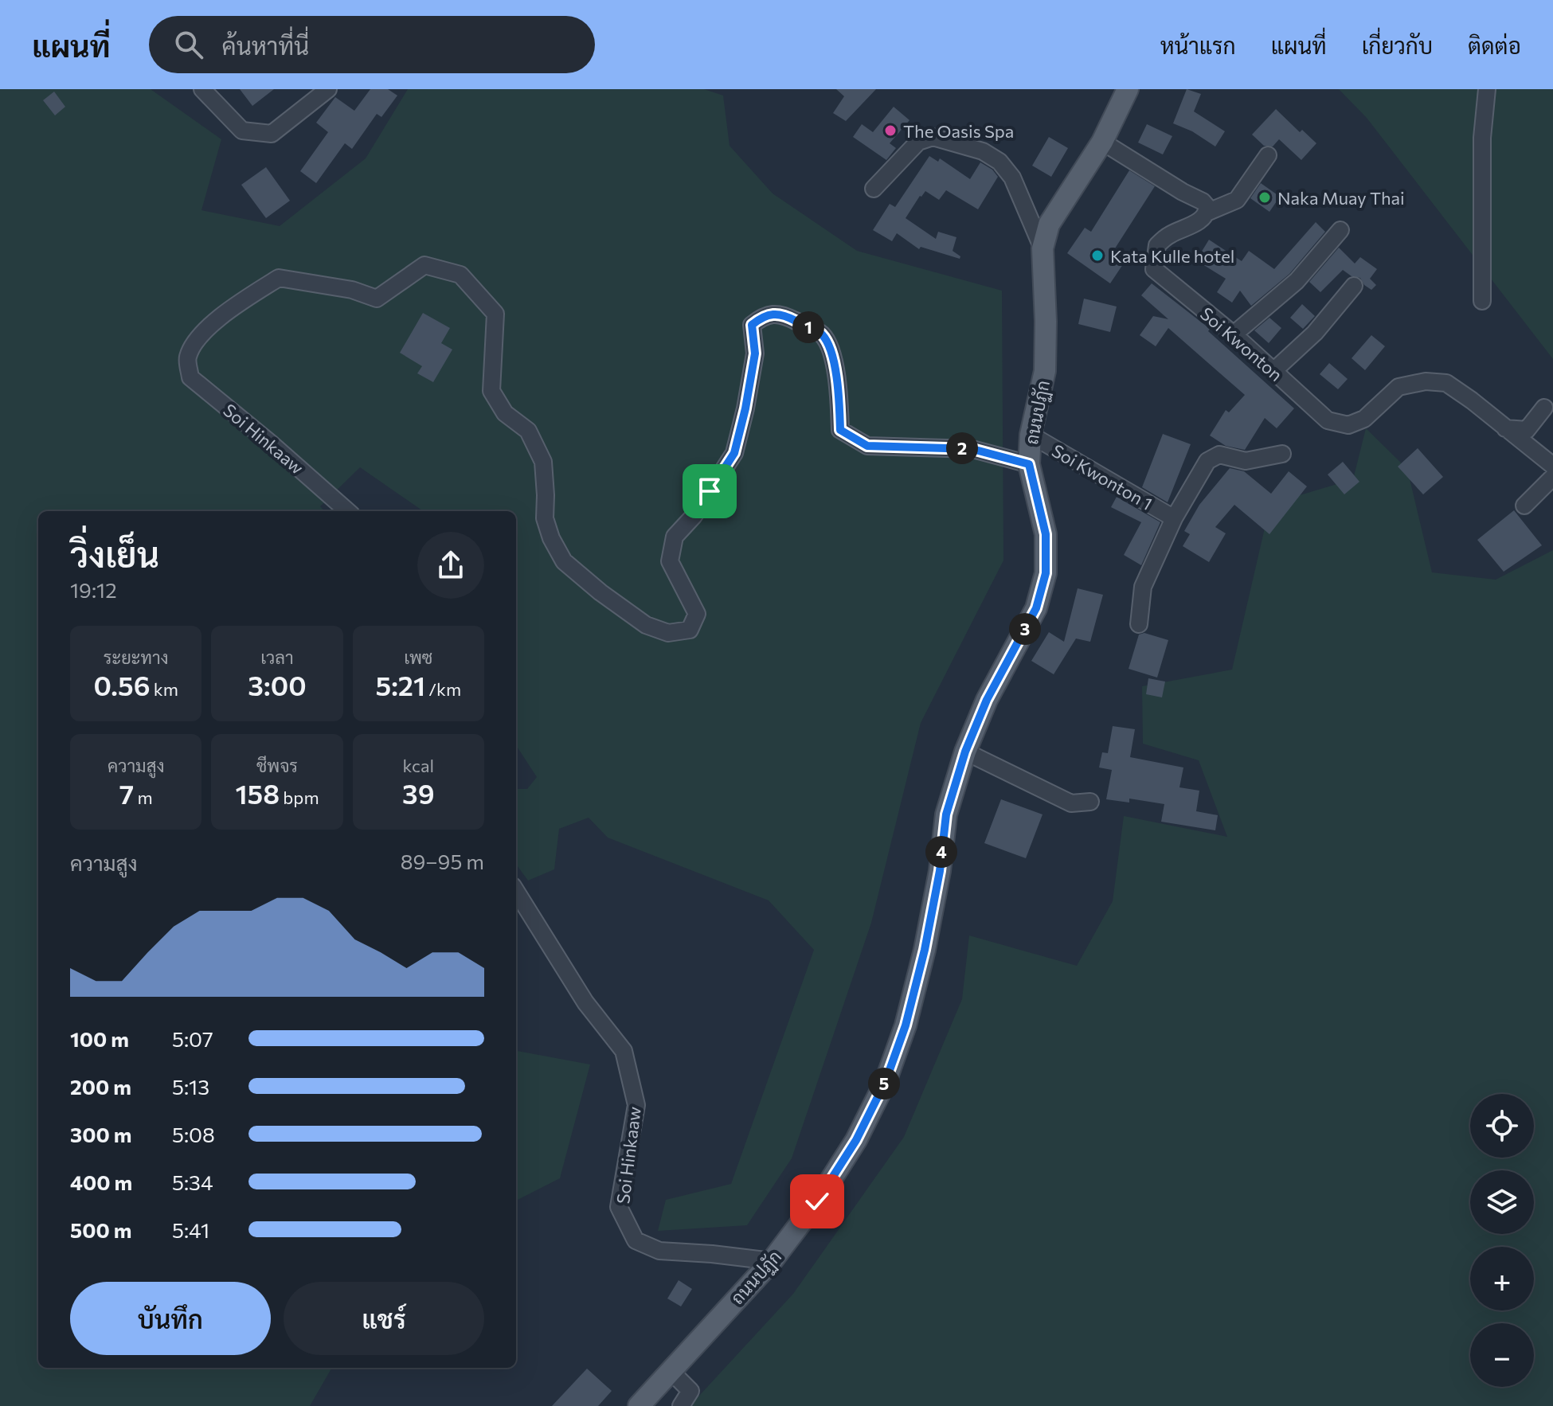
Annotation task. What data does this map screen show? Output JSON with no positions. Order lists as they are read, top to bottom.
{
  "streets": {
    "main road": ["ถนนปฏัก"],
    "street": ["Soi Kwonton", "Soi Hinkaaw", "Soi Kwonton 1"]
  },
  "crossings": [
    ["ถนนปฏัก", "Soi Hinkaaw"],
    ["ถนนปฏัก", "Soi Kwonton 1"]
  ],
  "places": ["The Oasis Spa", "Naka Muay Thai", "Kata Kulle hotel"],
  "page": {
    "header": "แผนที่",
    "search": "ค้นหาที่นี่",
    "nav": [
      "หน้าแรก",
      "แผนที่",
      "เกี่ยวกับ",
      "ติดต่อ"
    ],
    "pins": [
      "1",
      "2",
      "3",
      "4",
      "5"
    ],
    "heading": ["วิ่งเย็น", "19:12"],
    "stats": [
      ["ระยะทาง", "0.56 km"],
      ["เวลา", "3:00"],
      ["เพซ", "5:21 /km"],
      ["ความสูง", "7 m"],
      ["ชีพจร", "158 bpm"],
      ["kcal", "39"]
    ],
    "chart": ["ความสูง", "89–95 m"],
    "list": [
      {
        "name": "100 m",
        "note": "5:07"
      },
      {
        "name": "200 m",
        "note": "5:13"
      },
      {
        "name": "300 m",
        "note": "5:08"
      },
      {
        "name": "400 m",
        "note": "5:34"
      },
      {
        "name": "500 m",
        "note": "5:41"
      }
    ],
    "map_buttons": ["+", "−"],
    "buttons": ["บันทึก", "แชร์"]
  }
}
